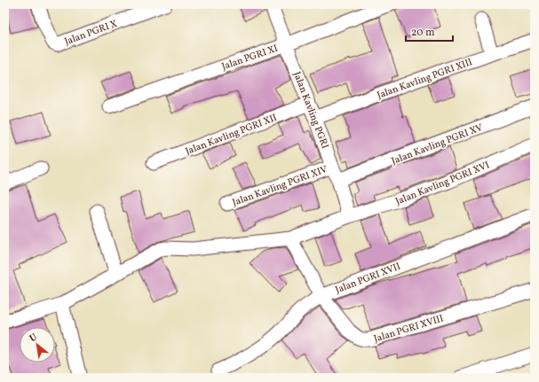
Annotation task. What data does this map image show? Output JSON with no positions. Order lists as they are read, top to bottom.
{
  "streets": {
    "street": [
      "Jalan PGRI X",
      "Jalan PGRI XI",
      "Jalan Kavling PGRI XIII",
      "Jalan Kavling PGRI",
      "Jalan Kavling PGRI XII",
      "Jalan Kavling PGRI XV",
      "Jalan Kavling PGRI XVI",
      "Jalan Kavling PGRI XIV",
      "Jalan PGRI XVII",
      "Jalan PGRI XVIII"
    ]
  },
  "crossings": [
    ["Jalan PGRI XI", "Jalan Kavling PGRI"],
    ["Jalan Kavling PGRI XIII", "Jalan Kavling PGRI"],
    ["Jalan Kavling PGRI", "Jalan Kavling PGRI XII"],
    ["Jalan Kavling PGRI", "Jalan Kavling PGRI XV"],
    ["Jalan Kavling PGRI", "Jalan Kavling PGRI XVI"],
    ["Jalan Kavling PGRI", "Jalan Kavling PGRI XIV"],
    ["Jalan Kavling PGRI XVI", "Jalan PGRI XVIII"],
    ["Jalan PGRI XVII", "Jalan PGRI XVIII"]
  ],
  "scale_bar": "20 m",
  "north": "top left"
}
